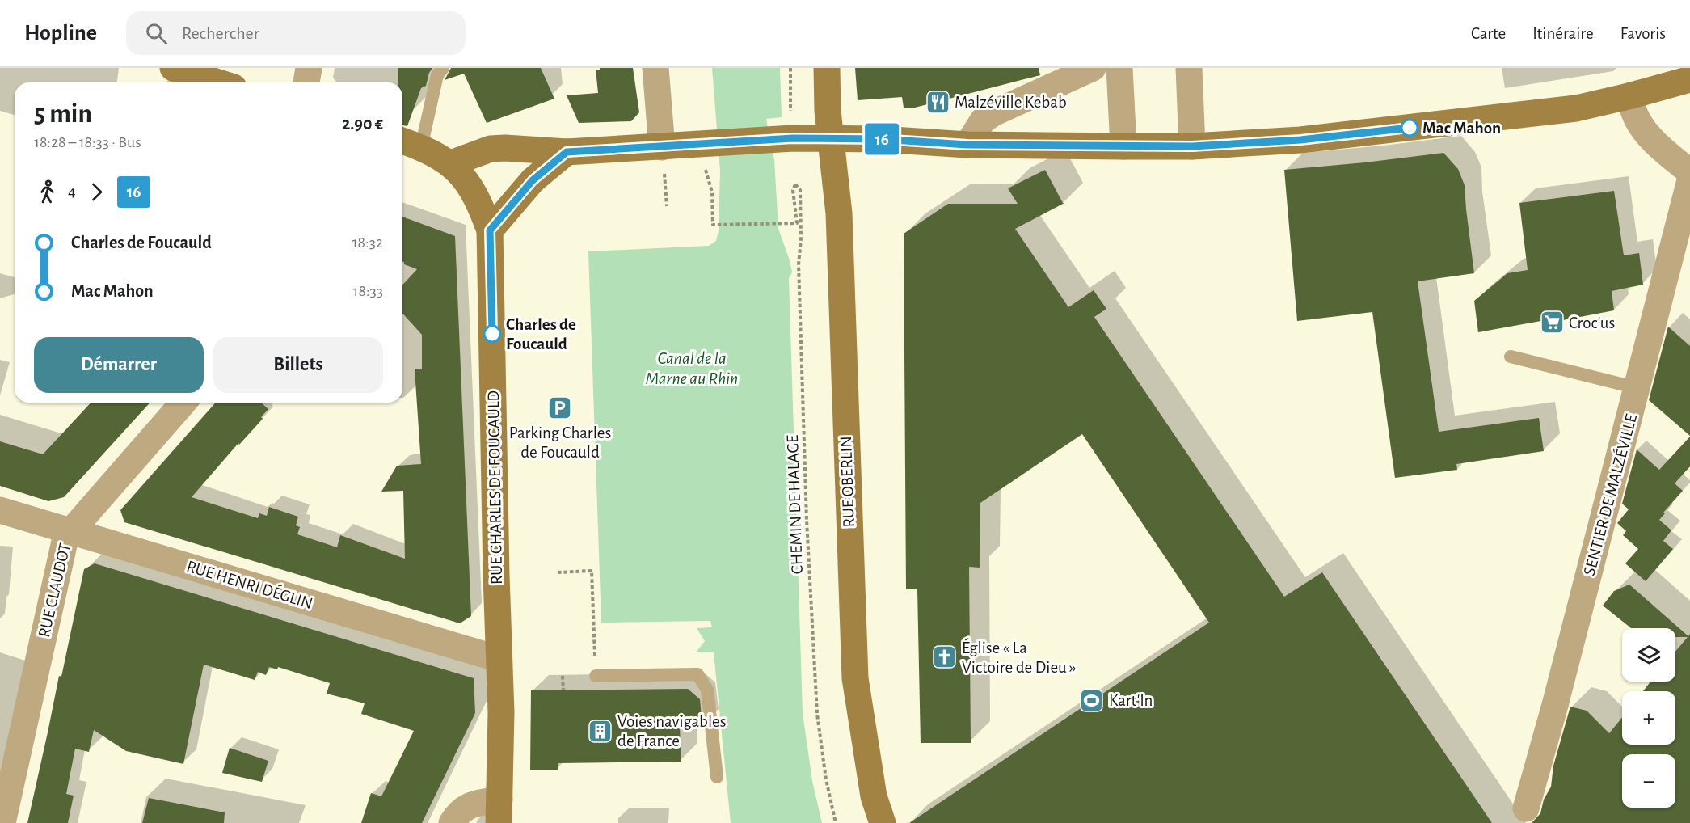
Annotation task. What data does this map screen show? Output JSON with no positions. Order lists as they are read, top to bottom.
{
  "streets": {
    "main road": ["RUE OBERLIN", "RUE CHARLES DE FOUCAULD"],
    "street": ["SENTIER DE MALZÉVILLE", "RUE HENRI DÉGLIN", "RUE CLAUDOT"],
    "path": ["CHEMIN DE HALAGE"]
  },
  "crossings": [
    ["RUE CHARLES DE FOUCAULD", "RUE HENRI DÉGLIN"],
    ["RUE HENRI DÉGLIN", "RUE CLAUDOT"]
  ],
  "water": ["Canal de la Marne au Rhin"],
  "places": {
    "restaurant": ["Malzéville Kebab"],
    "other": ["Mac Mahon", "Charles de Foucauld"],
    "supermarket": ["Croc'us"],
    "parking": ["Parking Charles de Foucauld"],
    "church": ["Église « La Victoire de Dieu »"],
    "sports": ["Kart'In"],
    "building": ["Voies navigables de France"]
  },
  "lines": ["bus line 16"],
  "page": {
    "header": "Hopline",
    "search": "Rechercher",
    "nav": ["Carte", "Itinéraire", "Favoris"],
    "on_map": "16",
    "heading": ["5 min", "18:28 – 18:33 · Bus", "2.90 €"],
    "legs": ["4", "16"],
    "list": [
      {
        "name": "Charles de Foucauld",
        "value": "18:32"
      },
      {
        "name": "Mac Mahon",
        "value": "18:33"
      }
    ],
    "buttons": ["Démarrer", "Billets"],
    "map_buttons": ["+", "−"]
  }
}
